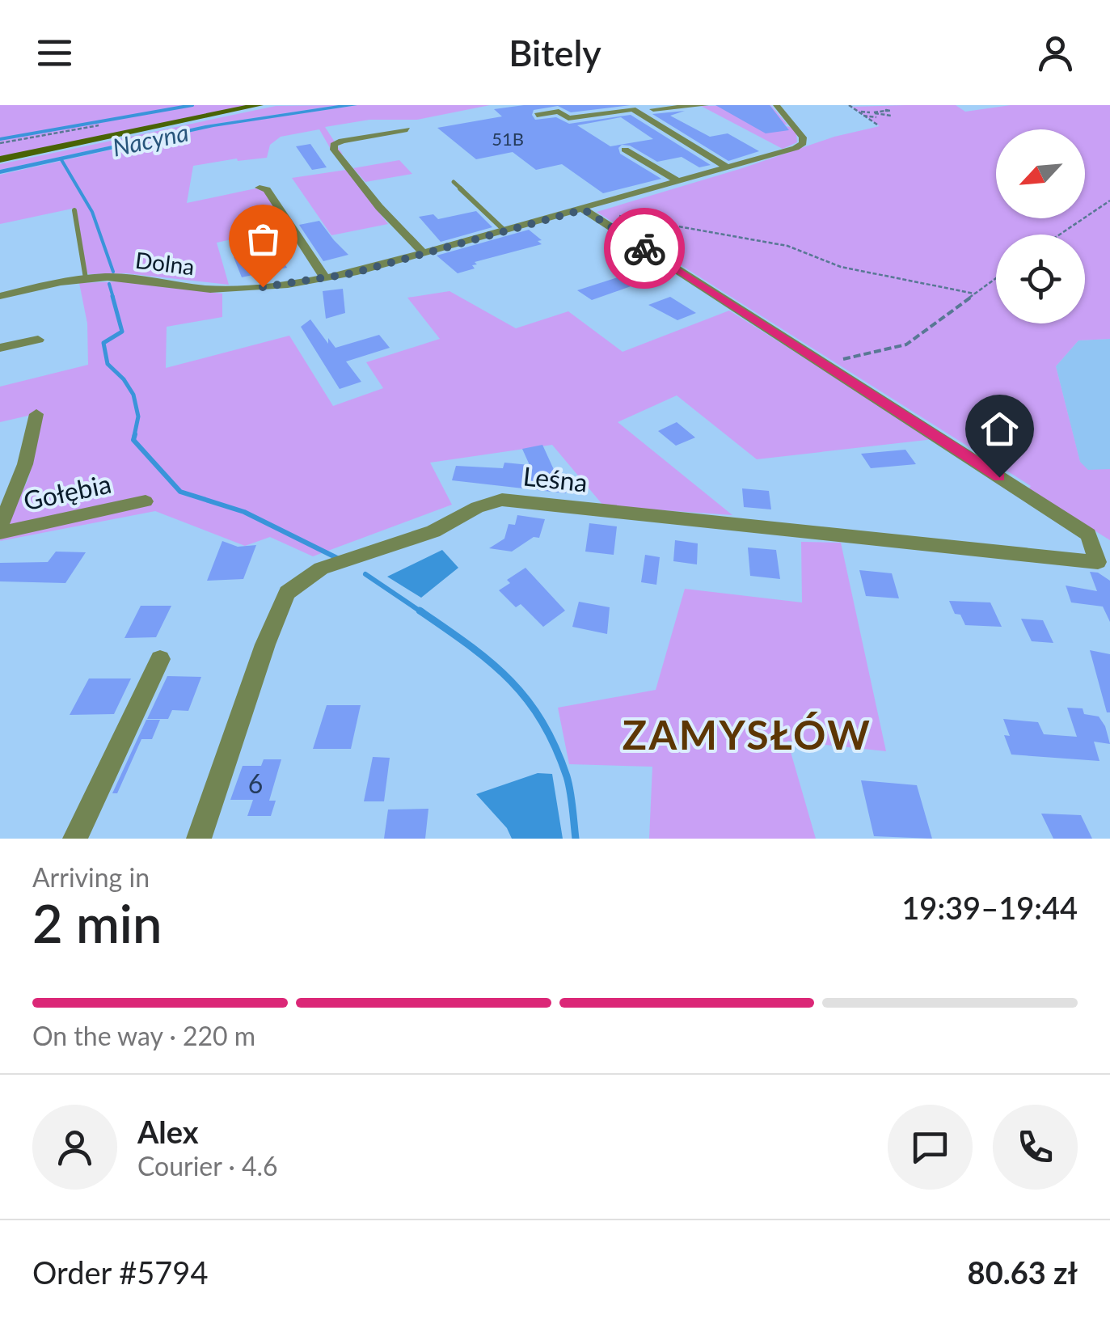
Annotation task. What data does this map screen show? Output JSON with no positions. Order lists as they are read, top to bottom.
{
  "streets": {
    "street": ["Dolna", "Leśna", "Gołębia"]
  },
  "districts": ["ZAMYSŁÓW"],
  "water": ["Nacyna"],
  "house_numbers": ["51B", "6"],
  "north": "bottom left",
  "page": {
    "header": "Bitely",
    "heading": ["2 min", "Arriving in", "19:39–19:44"],
    "panel": [
      "Alex",
      "Courier · 4.6",
      "Order #5794",
      "80.63 zł"
    ],
    "bar": "On the way · 220 m"
  }
}
